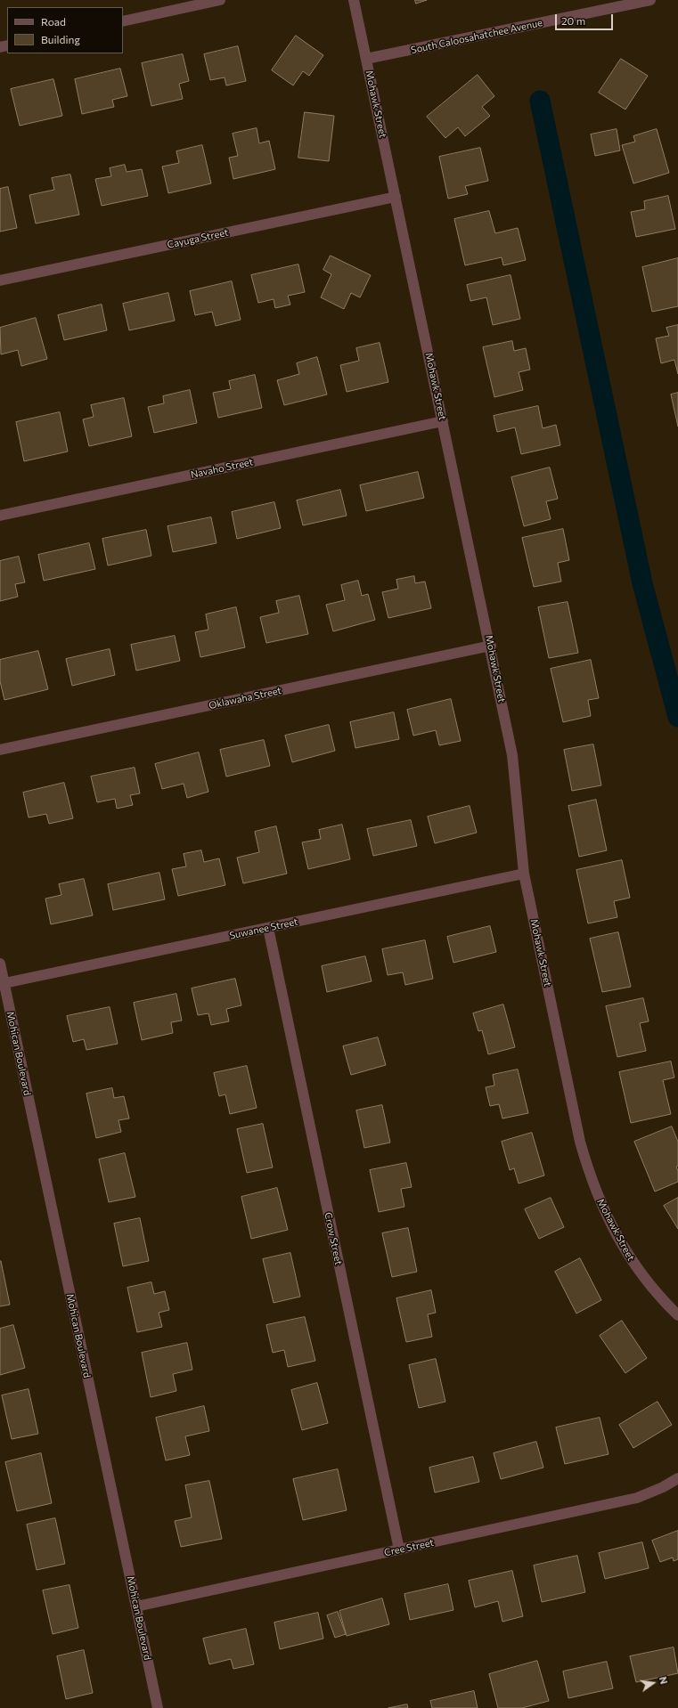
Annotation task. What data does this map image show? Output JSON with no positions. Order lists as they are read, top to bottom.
{
  "streets": {
    "street": [
      "South Caloosahatchee Avenue",
      "Mohawk Street",
      "Cayuga Street",
      "Navaho Street",
      "Oklawaha Street",
      "Suwanee Street",
      "Mohican Boulevard",
      "Crow Street",
      "Cree Street"
    ]
  },
  "crossings": [
    ["South Caloosahatchee Avenue", "Mohawk Street"],
    ["Mohawk Street", "Cayuga Street"],
    ["Mohawk Street", "Navaho Street"],
    ["Mohawk Street", "Oklawaha Street"],
    ["Mohawk Street", "Suwanee Street"],
    ["Suwanee Street", "Mohican Boulevard"],
    ["Suwanee Street", "Crow Street"],
    ["Mohican Boulevard", "Cree Street"],
    ["Crow Street", "Cree Street"]
  ],
  "legend": ["Road", "Building"],
  "scale_bar": "20 m",
  "north": "right"
}
